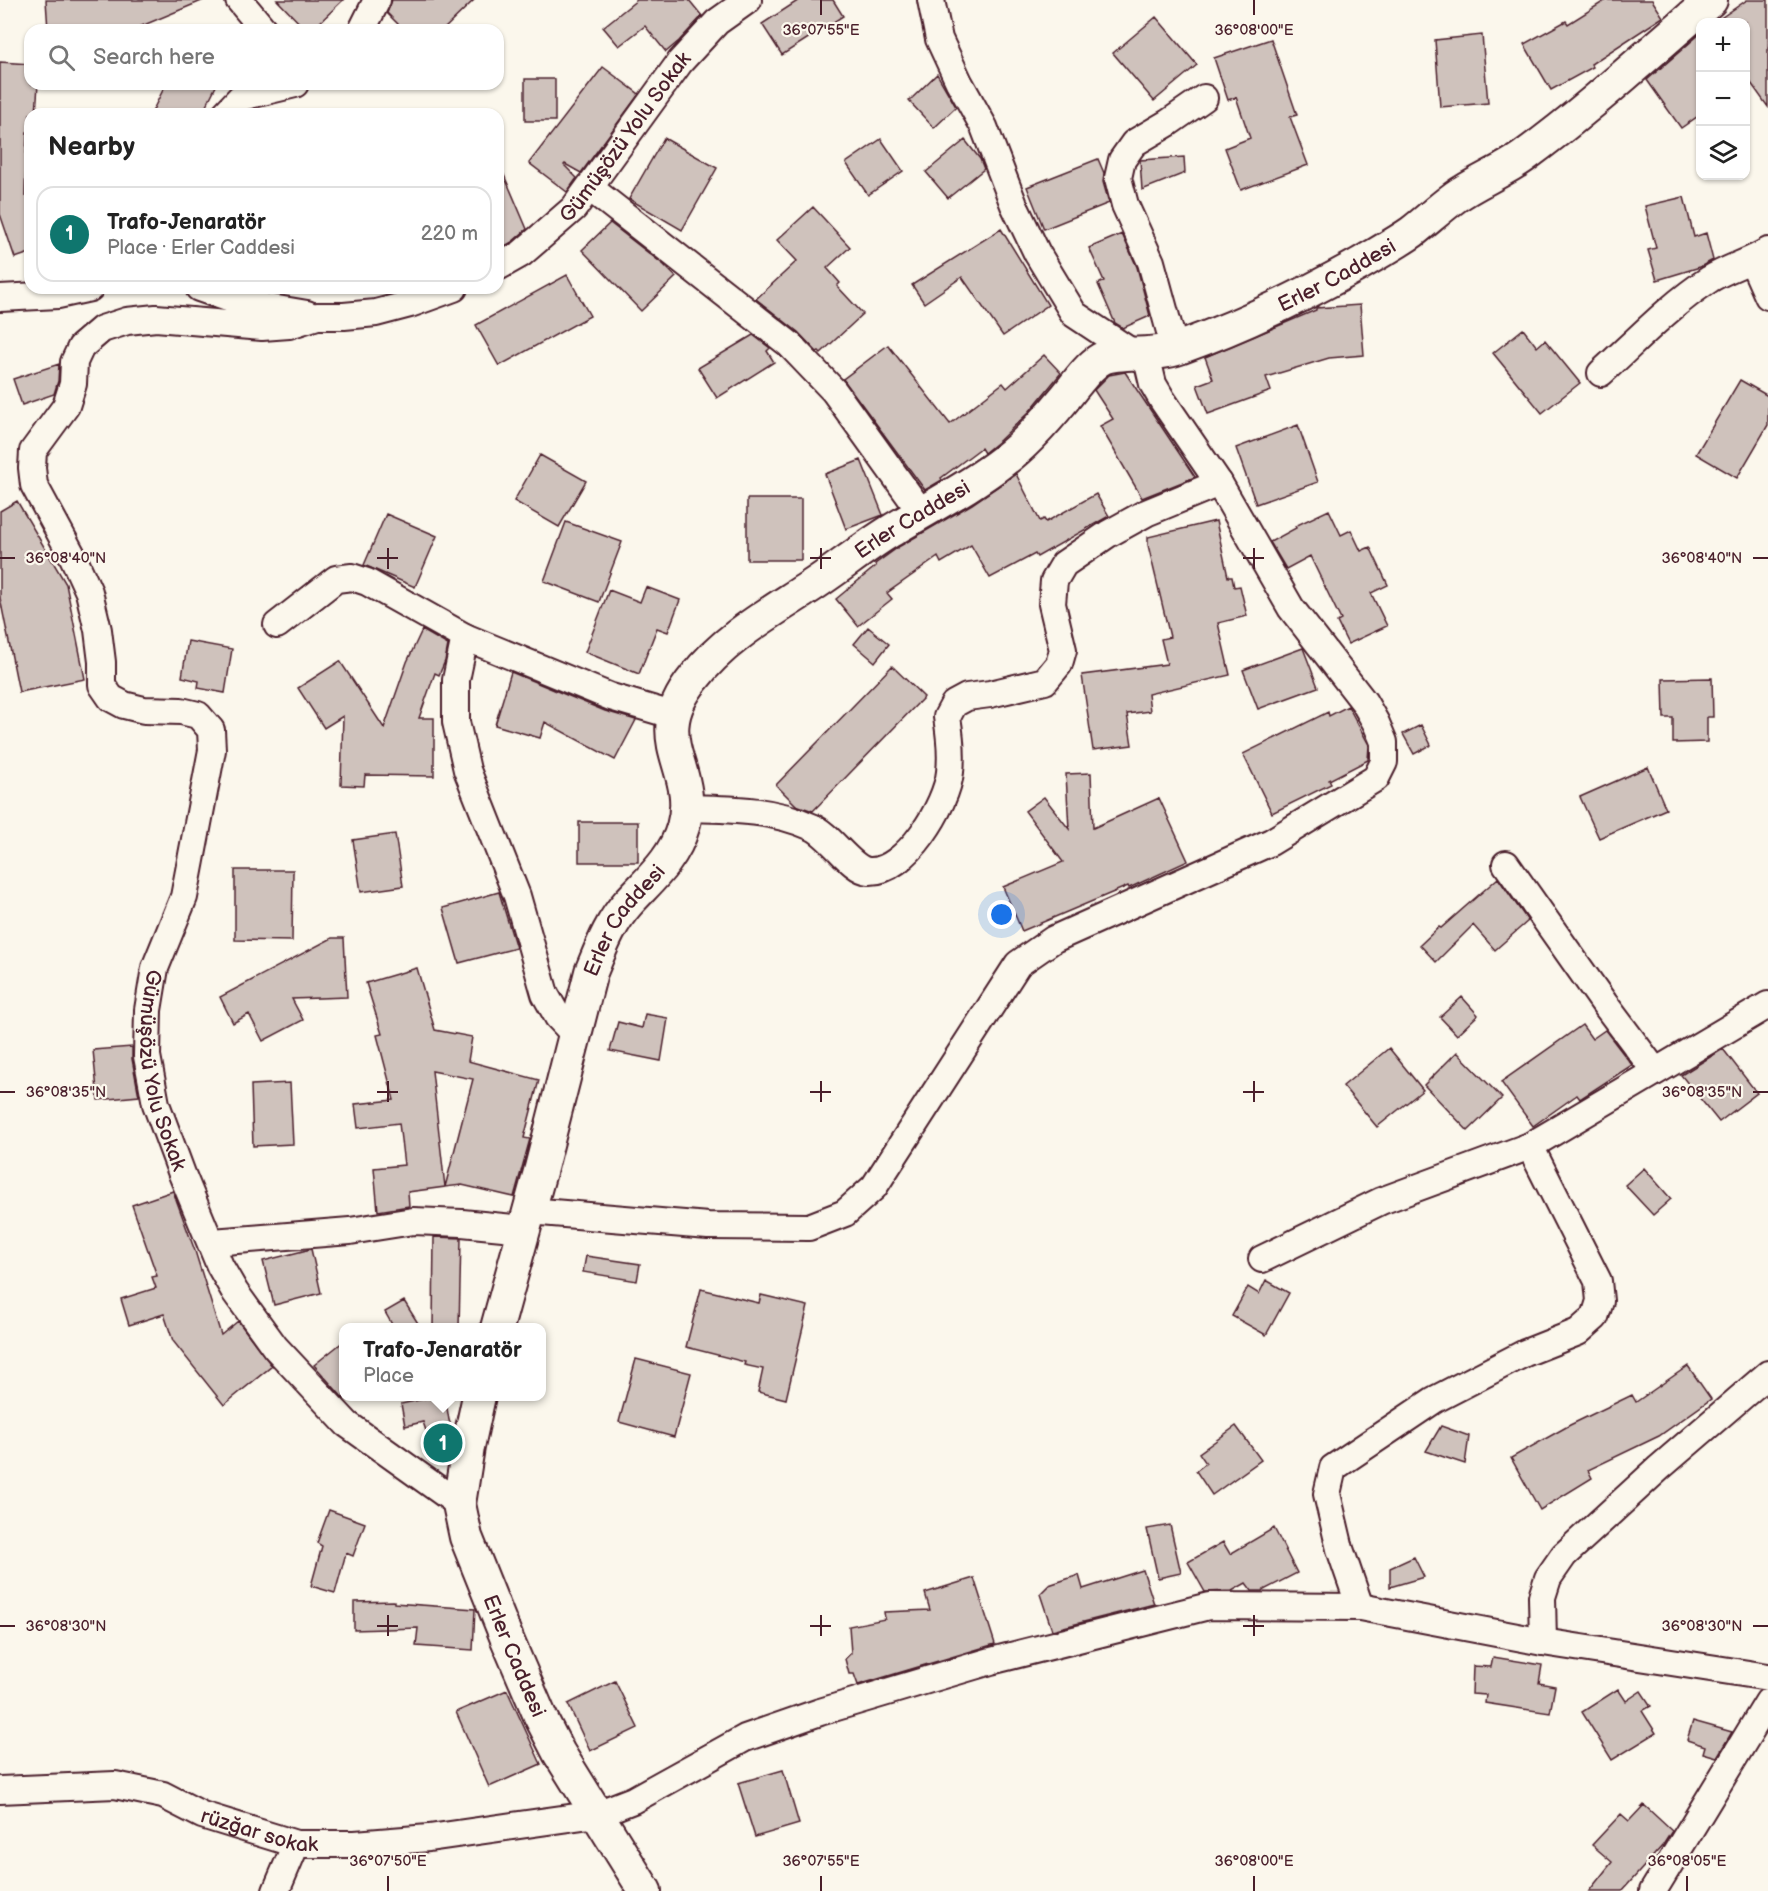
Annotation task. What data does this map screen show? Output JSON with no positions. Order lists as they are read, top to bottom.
{
  "streets": {
    "street": ["Gümüşözü Yolu Sokak", "Erler Caddesi", "rüzğar sokak"]
  },
  "crossings": [
    ["Gümüşözü Yolu Sokak", "Erler Caddesi"],
    ["Erler Caddesi", "rüzğar sokak"]
  ],
  "page": {
    "map_buttons": ["+", "−"],
    "search": "Search here",
    "heading": "Nearby",
    "list": [
      {
        "mark": "1",
        "name": "Trafo-Jenaratör",
        "note": "Place · Erler Caddesi",
        "value": "220 m"
      }
    ],
    "popup": ["Trafo-Jenaratör", "Place"],
    "pins": "1"
  },
  "coordinates": [
    "36°07'55\"E",
    "36°08'00\"E",
    "36°08'40\"N",
    "36°08'35\"N",
    "36°08'30\"N",
    "36°07'50\"E",
    "36°08'05\"E"
  ]
}
